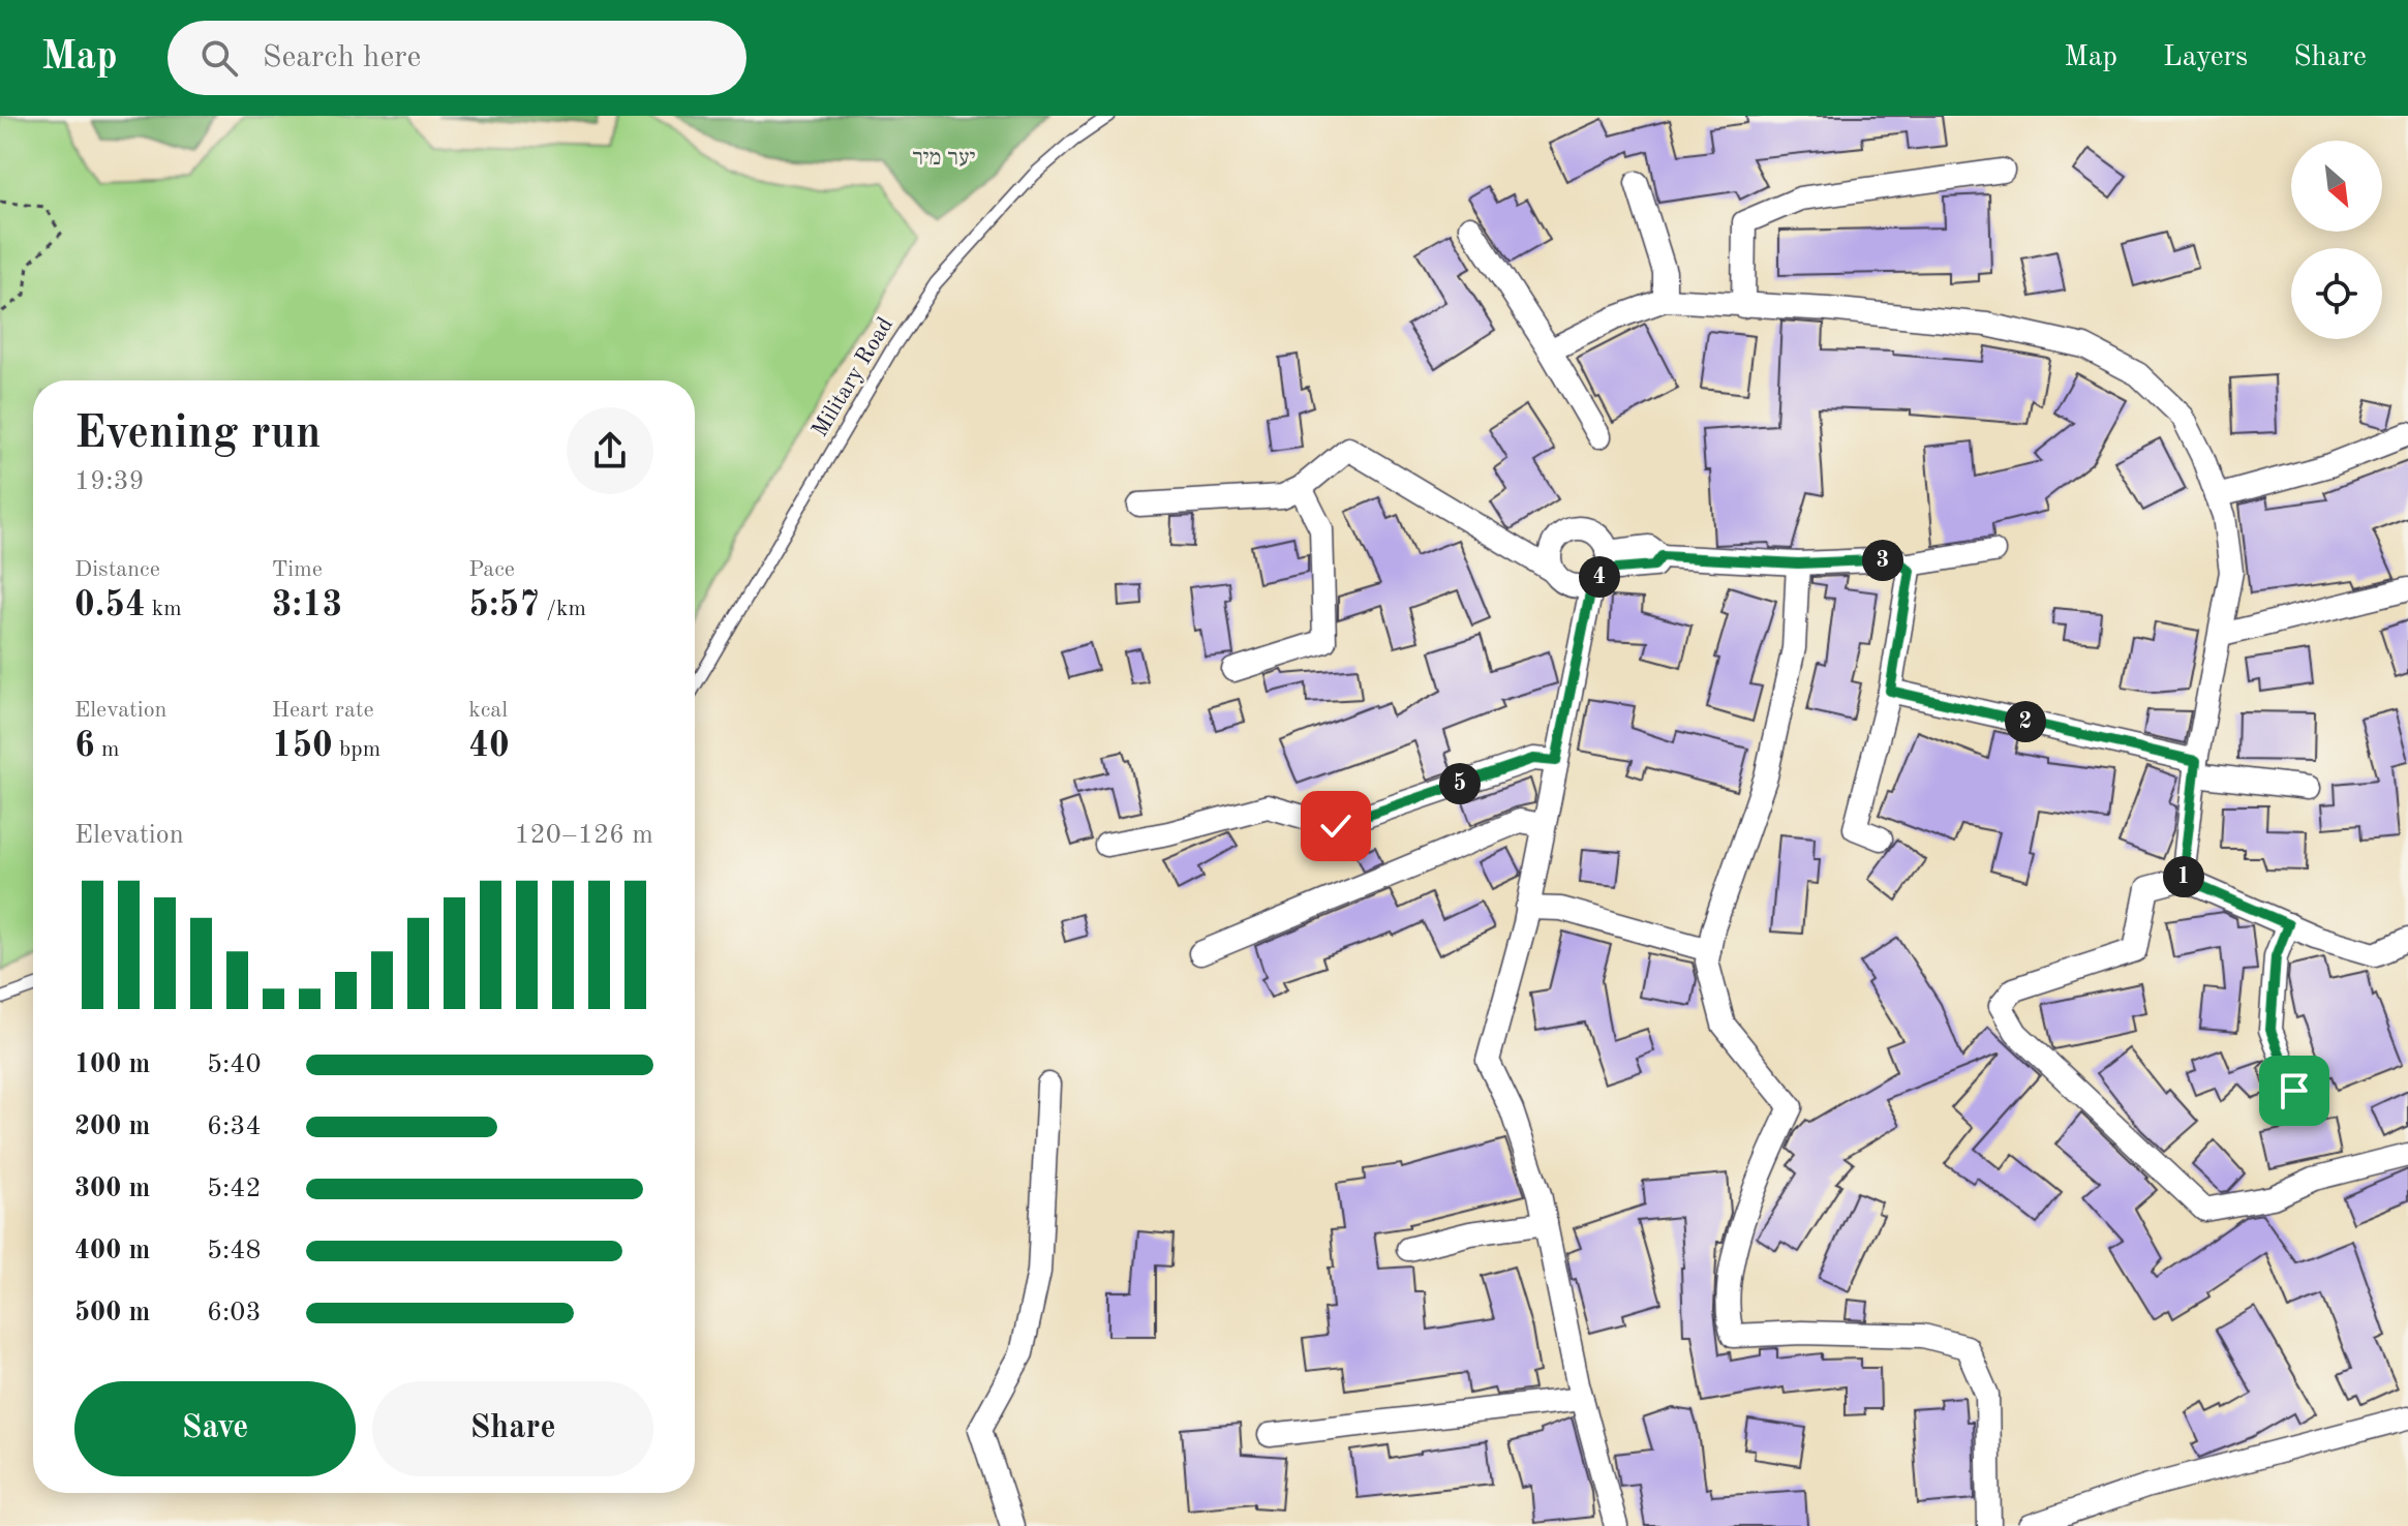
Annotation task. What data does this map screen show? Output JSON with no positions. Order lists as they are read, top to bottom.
{
  "streets": {
    "lane": ["Military Road"]
  },
  "parks": ["יער מיר"],
  "north": "bottom right",
  "page": {
    "header": "Map",
    "search": "Search here",
    "nav": ["Map", "Layers", "Share"],
    "heading": ["Evening run", "19:39"],
    "stats": [
      ["Distance", "0.54 km"],
      ["Time", "3:13"],
      ["Pace", "5:57 /km"],
      ["Elevation", "6 m"],
      ["Heart rate", "150 bpm"],
      ["kcal", "40"]
    ],
    "pins": [
      "3",
      "4",
      "2",
      "5",
      "1"
    ],
    "chart": ["Elevation", "120–126 m"],
    "list": [
      {
        "name": "100 m",
        "note": "5:40"
      },
      {
        "name": "200 m",
        "note": "6:34"
      },
      {
        "name": "300 m",
        "note": "5:42"
      },
      {
        "name": "400 m",
        "note": "5:48"
      },
      {
        "name": "500 m",
        "note": "6:03"
      }
    ],
    "buttons": ["Save", "Share"]
  }
}
